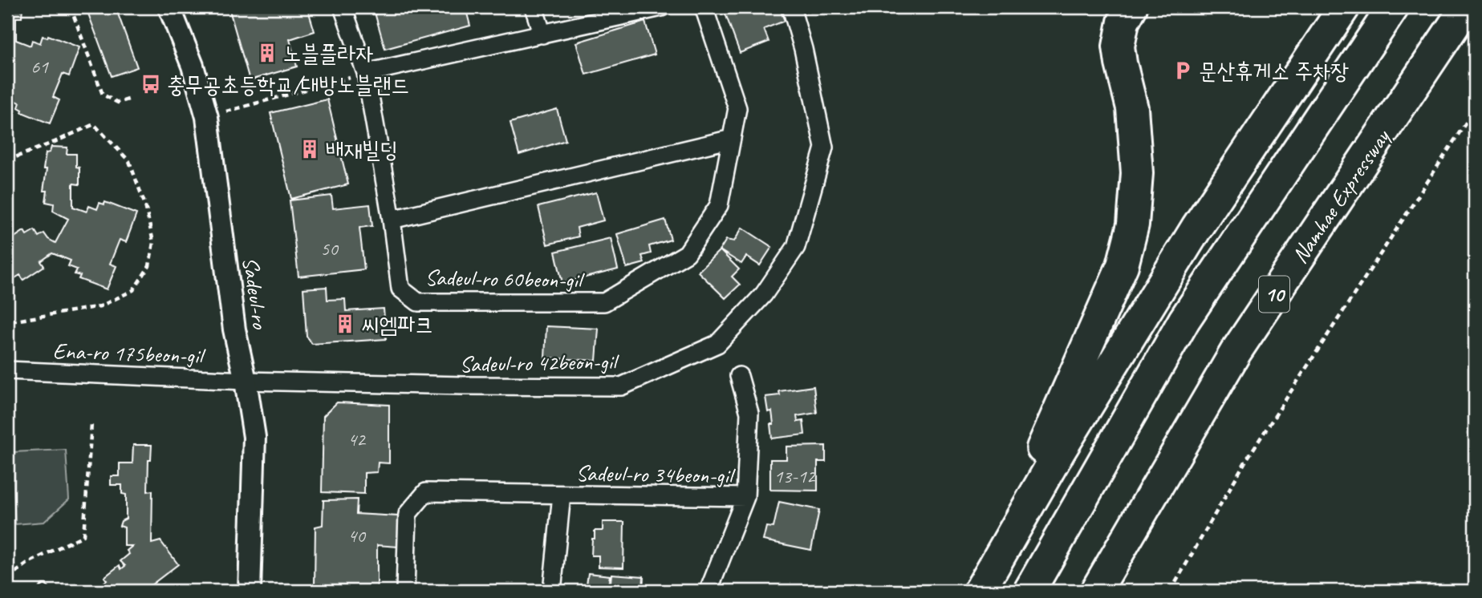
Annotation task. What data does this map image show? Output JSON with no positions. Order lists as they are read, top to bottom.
{
  "streets": {
    "highway": ["Namhae Expressway", "10"],
    "street": [
      "Sadeul-ro 60beon-gil",
      "Sadeul-ro",
      "Ena-ro 175beon-gil",
      "Sadeul-ro 42beon-gil",
      "Sadeul-ro 34beon-gil"
    ]
  },
  "crossings": [
    ["Sadeul-ro", "Ena-ro 175beon-gil"],
    ["Sadeul-ro", "Sadeul-ro 42beon-gil"],
    ["Ena-ro 175beon-gil", "Sadeul-ro 42beon-gil"]
  ],
  "places": {
    "building": ["노블플라자", "배재빌딩", "씨엠파크"],
    "parking": ["문산휴게소 주차장"],
    "bus stop": ["충무공초등학교/대방노블랜드"]
  },
  "house_numbers": [
    "61",
    "50",
    "42",
    "13-12",
    "40"
  ]
}
